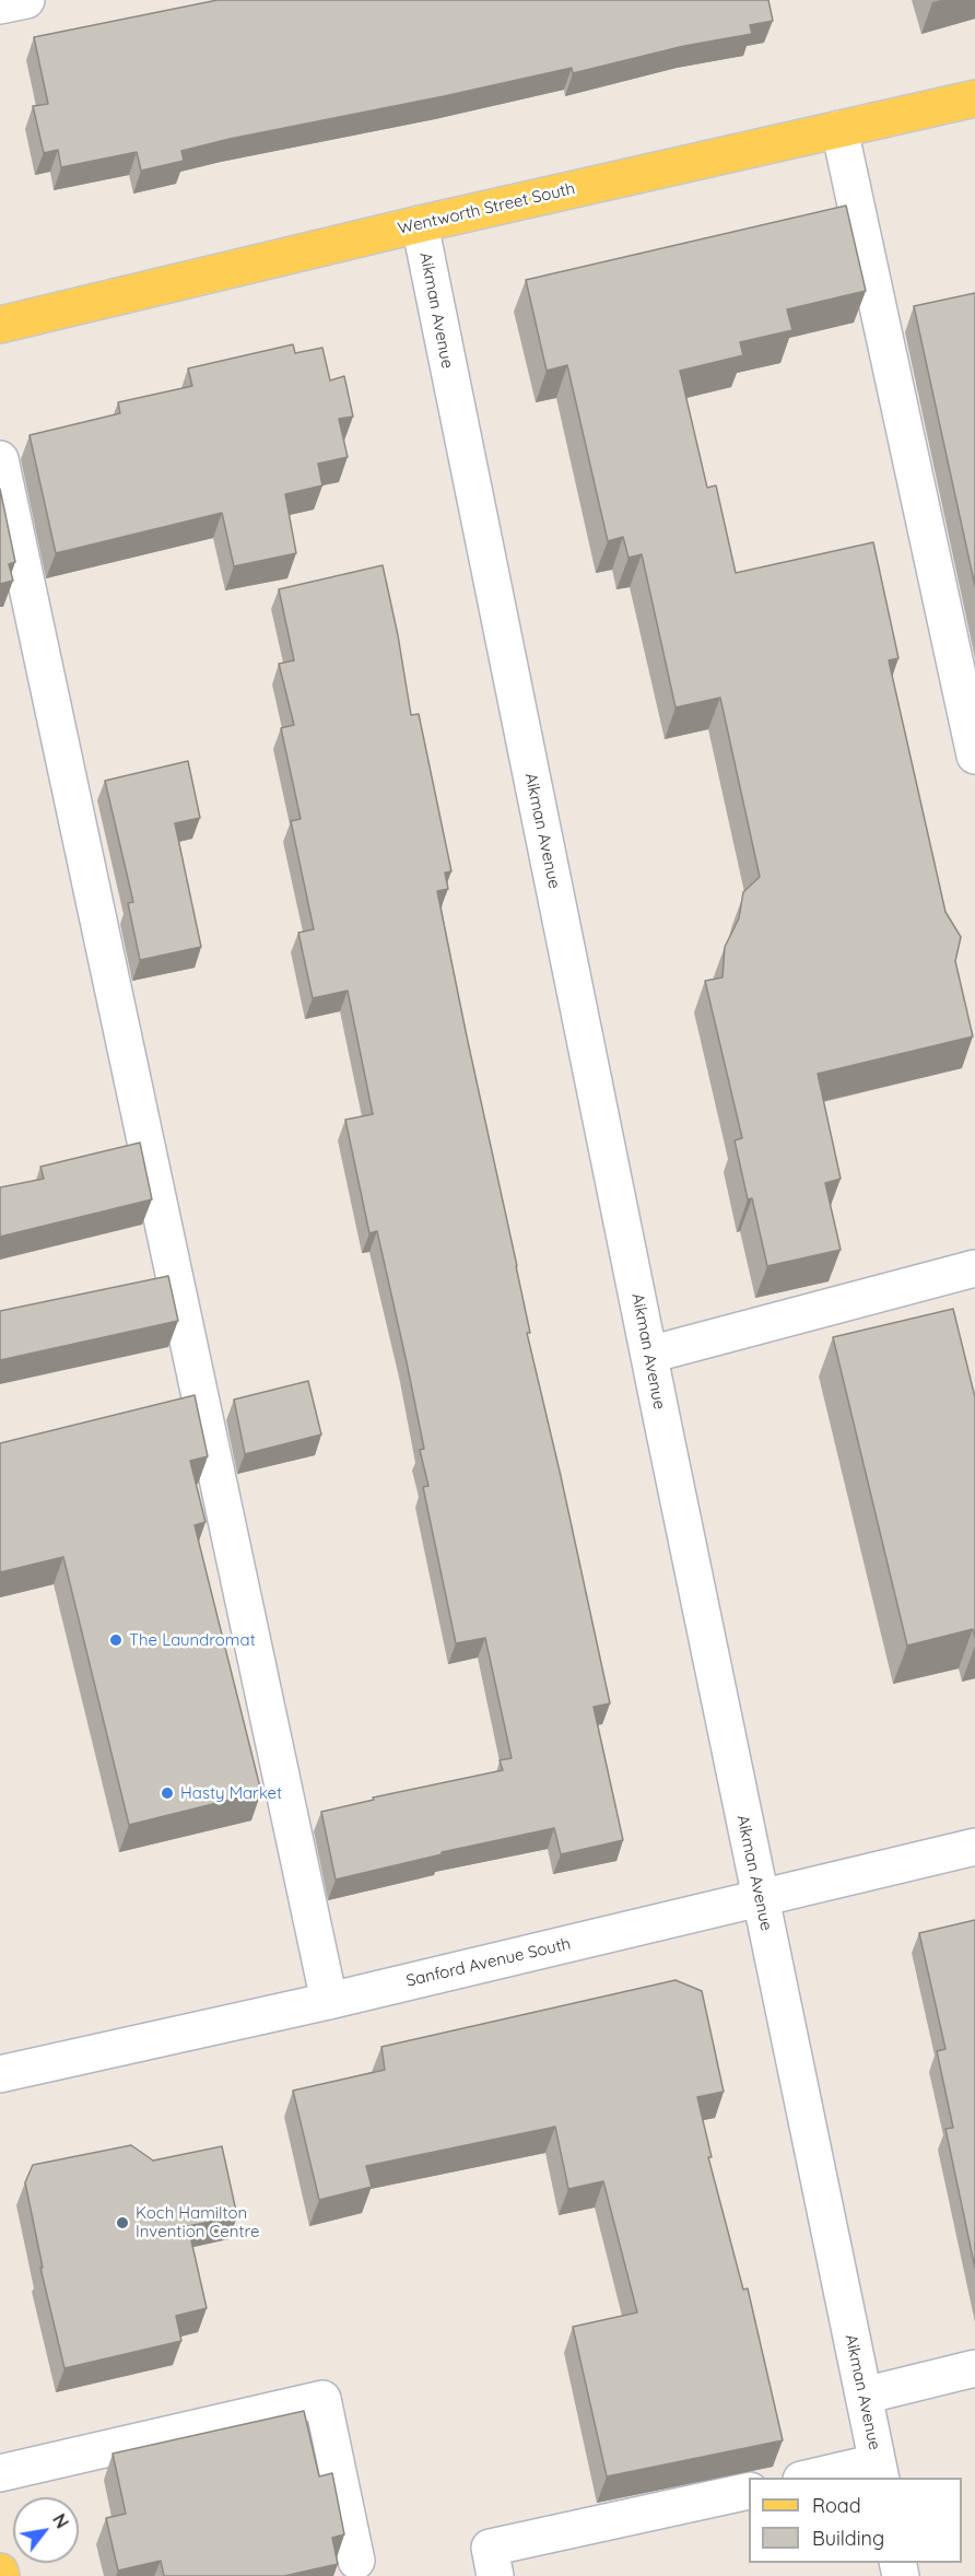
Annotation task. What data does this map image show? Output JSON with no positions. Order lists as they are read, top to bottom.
{
  "streets": {
    "main road": ["Wentworth Street South"],
    "street": ["Aikman Avenue", "Sanford Avenue South"]
  },
  "crossings": [
    ["Wentworth Street South", "Aikman Avenue"],
    ["Aikman Avenue", "Sanford Avenue South"]
  ],
  "places": ["The Laundromat", "Hasty Market", "Koch Hamilton Invention Centre"],
  "legend": ["Road", "Building"],
  "north": "top right"
}
